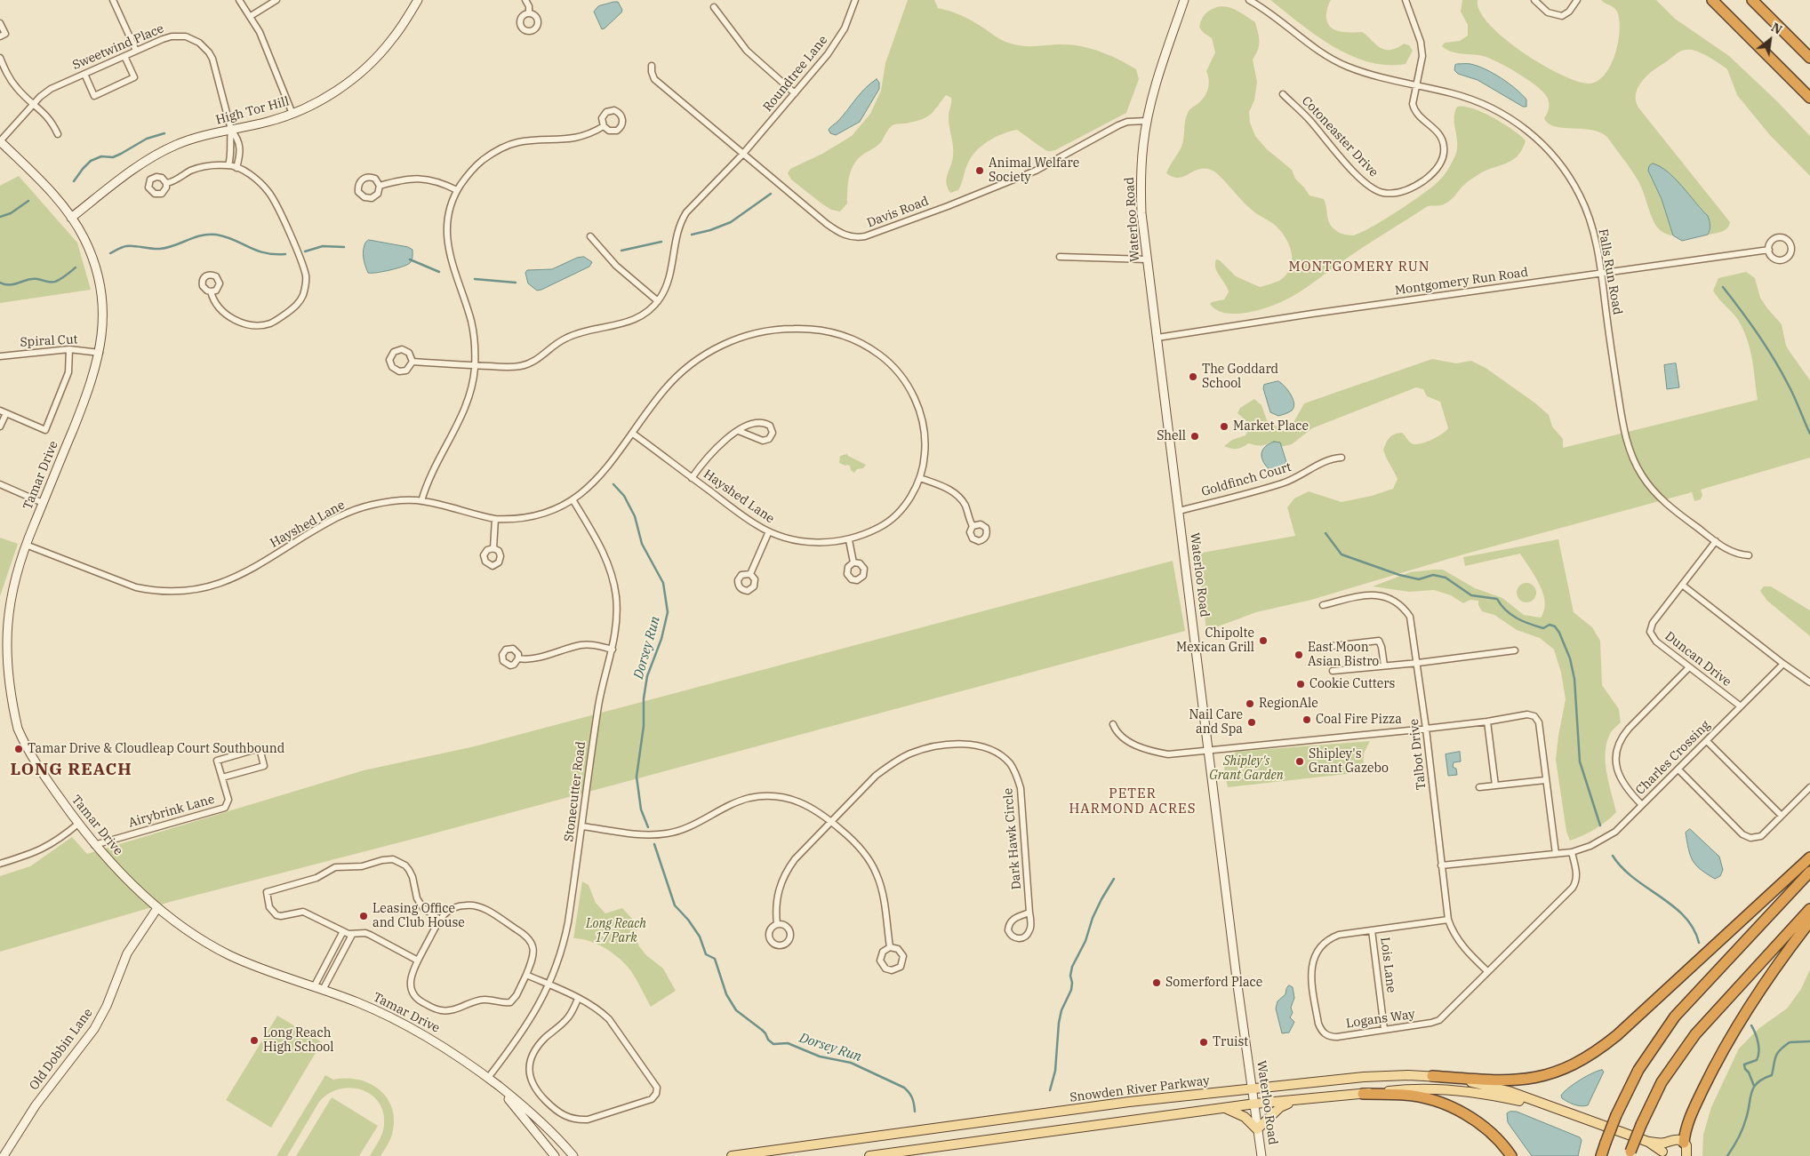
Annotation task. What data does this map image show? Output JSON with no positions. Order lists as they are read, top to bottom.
{
  "streets": {
    "main road": ["Snowden River Parkway"],
    "street": [
      "Sweetwind Place",
      "Roundtree Lane",
      "High Tor Hill",
      "Cotoneaster Drive",
      "Davis Road",
      "Waterloo Road",
      "Falls Run Road",
      "Montgomery Run Road",
      "Spiral Cut",
      "Tamar Drive",
      "Goldfinch Court",
      "Hayshed Lane",
      "Duncan Drive",
      "Talbot Drive",
      "Charles Crossing",
      "Stonecutter Road",
      "Airybrink Lane",
      "Dark Hawk Circle",
      "Lois Lane",
      "Logans Way",
      "Old Dobbin Lane"
    ]
  },
  "crossings": [
    ["Sweetwind Place", "High Tor Hill"],
    ["Sweetwind Place", "Tamar Drive"],
    ["Roundtree Lane", "Davis Road"],
    ["High Tor Hill", "Tamar Drive"],
    ["Cotoneaster Drive", "Falls Run Road"],
    ["Davis Road", "Waterloo Road"],
    ["Waterloo Road", "Montgomery Run Road"],
    ["Waterloo Road", "Goldfinch Court"],
    ["Waterloo Road", "Snowden River Parkway"],
    ["Falls Run Road", "Montgomery Run Road"],
    ["Falls Run Road", "Duncan Drive"],
    ["Spiral Cut", "Tamar Drive"],
    ["Tamar Drive", "Hayshed Lane"],
    ["Tamar Drive", "Stonecutter Road"],
    ["Tamar Drive", "Airybrink Lane"],
    ["Tamar Drive", "Old Dobbin Lane"],
    ["Hayshed Lane", "Stonecutter Road"],
    ["Duncan Drive", "Charles Crossing"],
    ["Talbot Drive", "Charles Crossing"],
    ["Talbot Drive", "Logans Way"],
    ["Charles Crossing", "Logans Way"],
    ["Lois Lane", "Logans Way"]
  ],
  "districts": ["MONTGOMERY RUN", "LONG REACH", "PETER HARMOND ACRES"],
  "water": ["Dorsey Run"],
  "parks": ["Shipley's Grant Garden", "Long Reach 17 Park"],
  "places": [
    "Animal Welfare Society",
    "The Goddard School",
    "Market Place",
    "Shell",
    "Chipolte Mexican Grill",
    "East Moon Asian Bistro",
    "Cookie Cutters",
    "RegionAle",
    "Coal Fire Pizza",
    "Nail Care and Spa",
    "Tamar Drive & Cloudleap Court Southbound",
    "Shipley's Grant Gazebo",
    "Leasing Office and Club House",
    "Somerford Place",
    "Long Reach High School",
    "Truist"
  ],
  "north": "top right"
}
